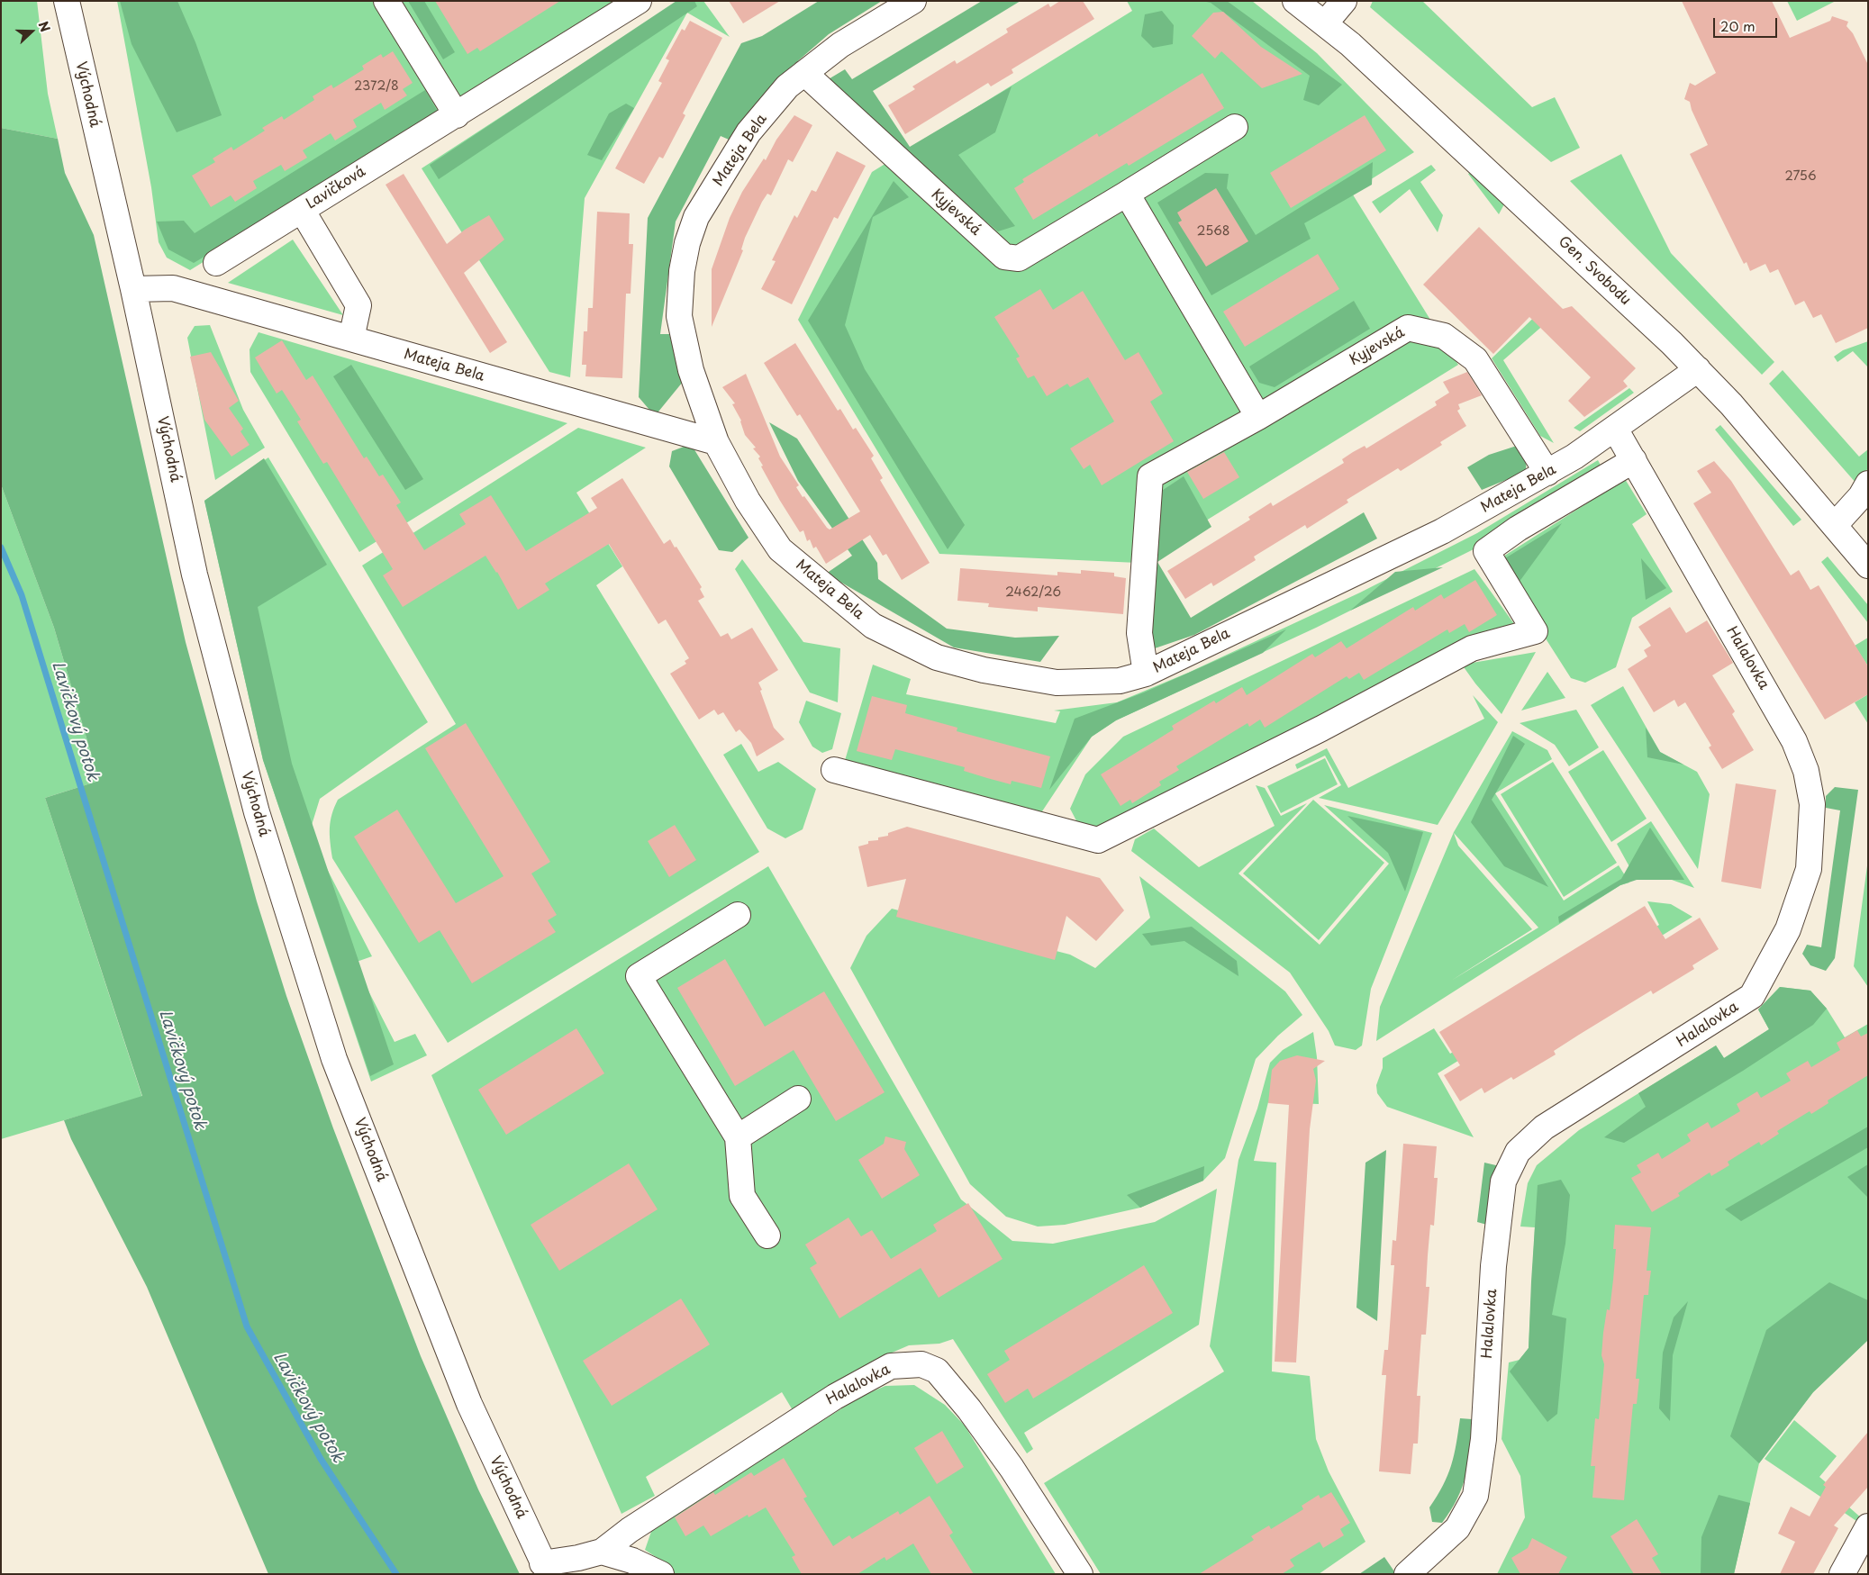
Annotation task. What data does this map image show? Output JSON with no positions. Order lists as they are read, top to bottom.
{
  "streets": {
    "street": [
      "Východná",
      "Mateja Bela",
      "Lavičková",
      "Kyjevská",
      "Gen. Svobodu",
      "Halalovka"
    ]
  },
  "crossings": [
    ["Východná", "Mateja Bela"],
    ["Východná", "Halalovka"],
    ["Mateja Bela", "Kyjevská"],
    ["Mateja Bela", "Gen. Svobodu"],
    ["Mateja Bela", "Halalovka"]
  ],
  "water": ["Lavičkový potok"],
  "house_numbers": [
    "2372/8",
    "2756",
    "2568",
    "2462/26"
  ],
  "scale_bar": "20 m",
  "north": "right"
}
